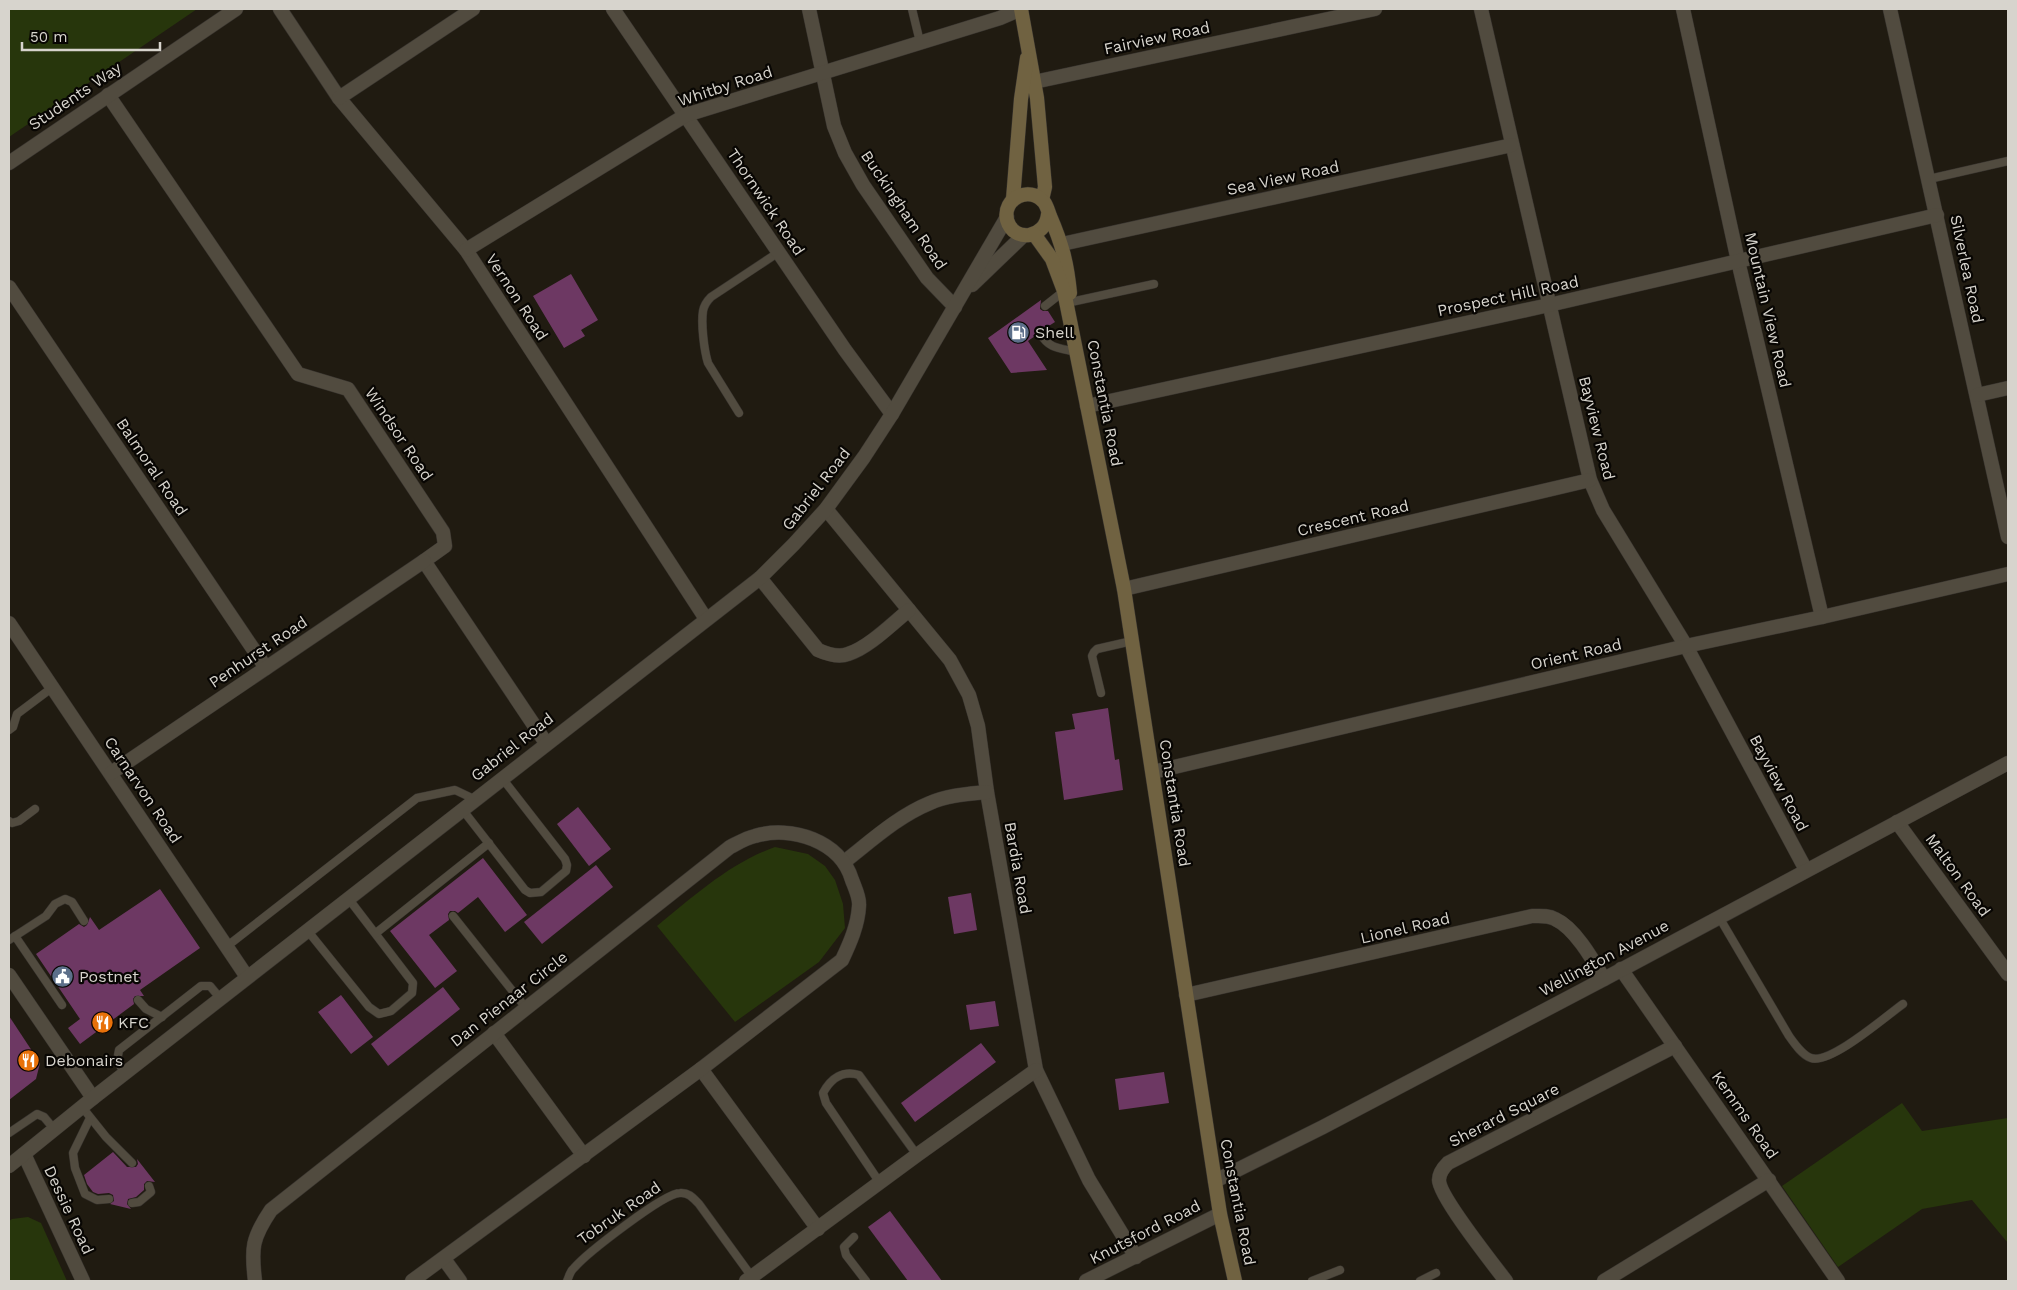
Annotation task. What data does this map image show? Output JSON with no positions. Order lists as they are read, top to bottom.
{
  "streets": {
    "main road": ["Constantia Road"],
    "street": [
      "Fairview Road",
      "Whitby Road",
      "Students Way",
      "Sea View Road",
      "Thornwick Road",
      "Buckingham Road",
      "Silverlea Road",
      "Prospect Hill Road",
      "Vernon Road",
      "Mountain View Road",
      "Bayview Road",
      "Windsor Road",
      "Balmoral Road",
      "Gabriel Road",
      "Crescent Road",
      "Penhurst Road",
      "Orient Road",
      "Carnarvon Road",
      "Bardia Road",
      "Malton Road",
      "Lionel Road",
      "Wellington Avenue",
      "Dan Pienaar Circle",
      "Sherard Square",
      "Kemms Road",
      "Dessie Road",
      "Tobruk Road",
      "Knutsford Road"
    ]
  },
  "crossings": [
    ["Whitby Road", "Thornwick Road"],
    ["Whitby Road", "Buckingham Road"],
    ["Whitby Road", "Vernon Road"],
    ["Students Way", "Windsor Road"],
    ["Sea View Road", "Constantia Road"],
    ["Sea View Road", "Bayview Road"],
    ["Thornwick Road", "Gabriel Road"],
    ["Buckingham Road", "Gabriel Road"],
    ["Silverlea Road", "Prospect Hill Road"],
    ["Prospect Hill Road", "Mountain View Road"],
    ["Prospect Hill Road", "Constantia Road"],
    ["Prospect Hill Road", "Bayview Road"],
    ["Vernon Road", "Gabriel Road"],
    ["Mountain View Road", "Orient Road"],
    ["Constantia Road", "Gabriel Road"],
    ["Constantia Road", "Crescent Road"],
    ["Constantia Road", "Orient Road"],
    ["Constantia Road", "Lionel Road"],
    ["Constantia Road", "Wellington Avenue"],
    ["Constantia Road", "Knutsford Road"],
    ["Bayview Road", "Crescent Road"],
    ["Bayview Road", "Orient Road"],
    ["Bayview Road", "Wellington Avenue"],
    ["Windsor Road", "Penhurst Road"],
    ["Balmoral Road", "Penhurst Road"],
    ["Gabriel Road", "Carnarvon Road"],
    ["Gabriel Road", "Bardia Road"],
    ["Gabriel Road", "Dessie Road"],
    ["Penhurst Road", "Carnarvon Road"],
    ["Bardia Road", "Tobruk Road"],
    ["Bardia Road", "Knutsford Road"],
    ["Malton Road", "Wellington Avenue"],
    ["Lionel Road", "Wellington Avenue"],
    ["Wellington Avenue", "Kemms Road"],
    ["Sherard Square", "Kemms Road"]
  ],
  "places": {
    "fuel station": ["Shell"],
    "public building": ["Postnet"],
    "restaurant": ["KFC", "Debonairs"]
  },
  "scale_bar": "50 m"
}
